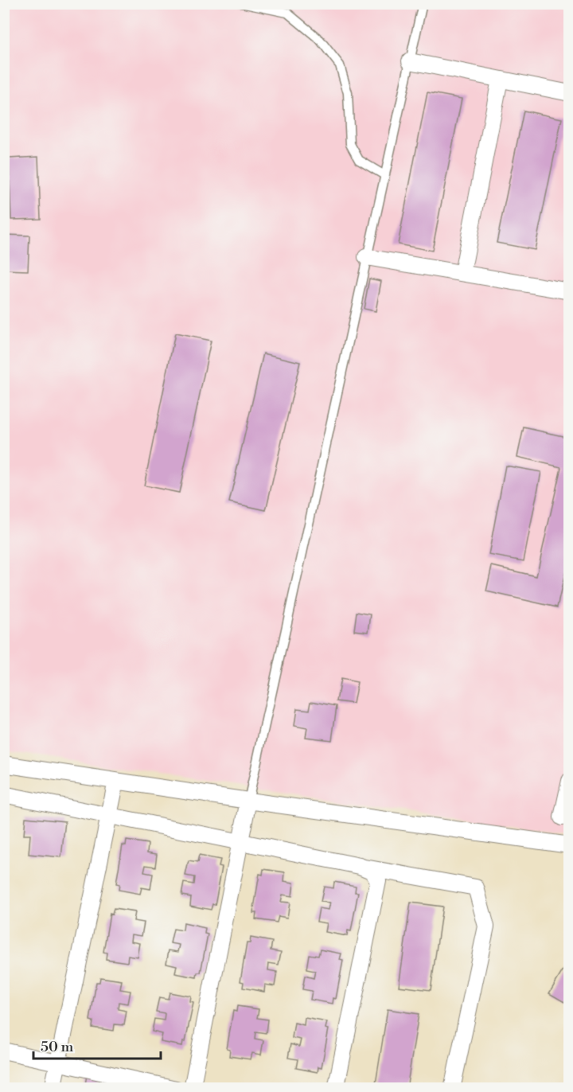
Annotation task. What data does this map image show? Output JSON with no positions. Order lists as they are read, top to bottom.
{
  "scale_bar": "50 m"
}
